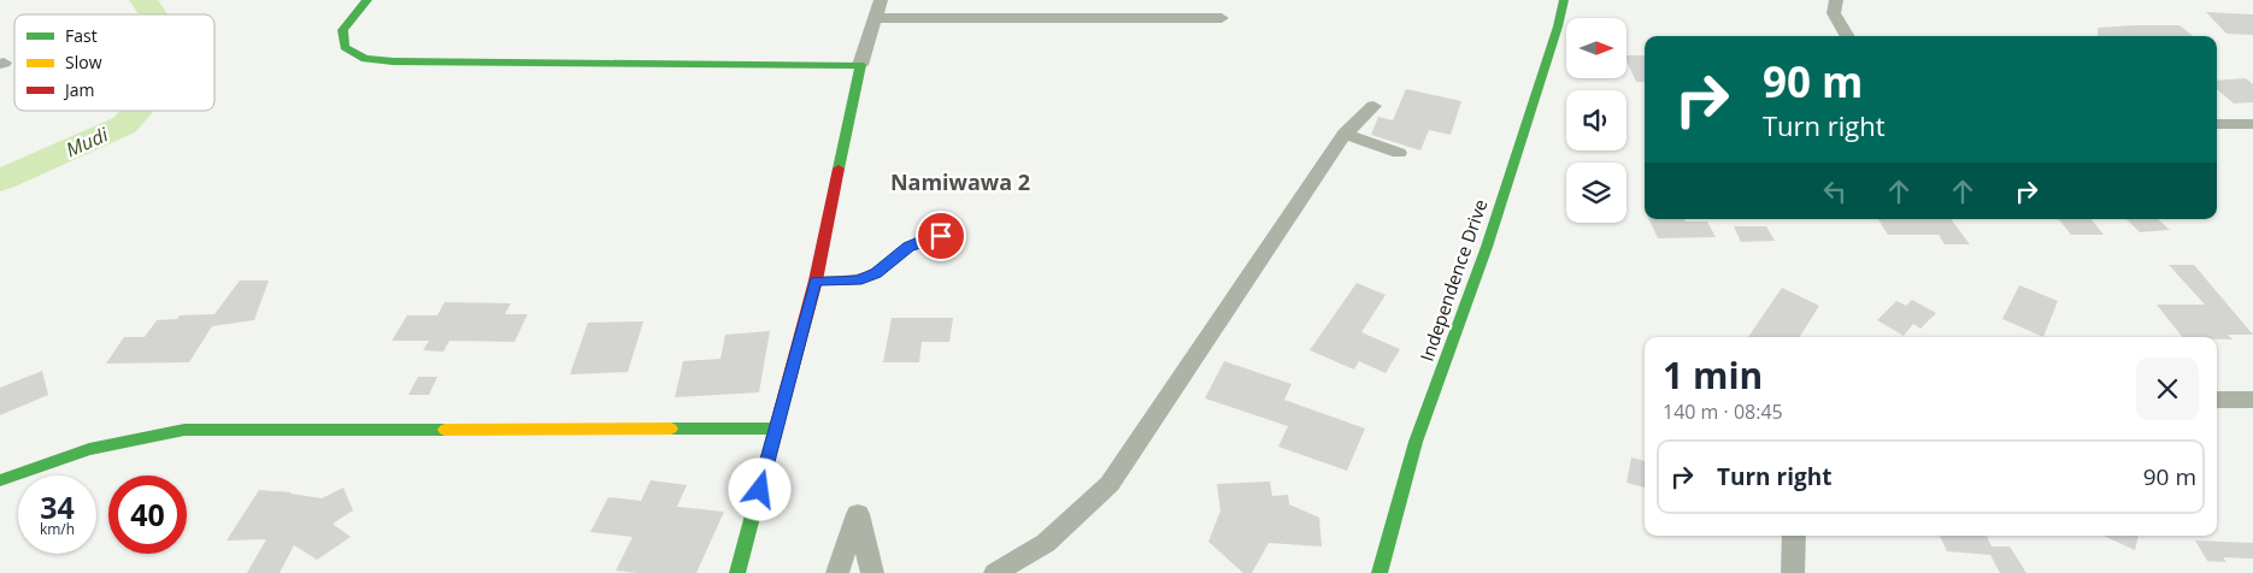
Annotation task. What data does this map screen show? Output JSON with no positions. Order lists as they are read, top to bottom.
{
  "streets": {
    "street": ["Independence Drive"]
  },
  "districts": ["Namiwawa 2"],
  "water": ["Mudi"],
  "legend": ["Fast", "Slow", "Jam"],
  "north": "right",
  "page": {
    "turn": ["90 m", "Turn right"],
    "heading": ["1 min", "140 m · 08:45"],
    "list": [
      {
        "name": "Turn right",
        "value": "90 m"
      }
    ],
    "speed": "34 km/h",
    "limit": "40"
  }
}
